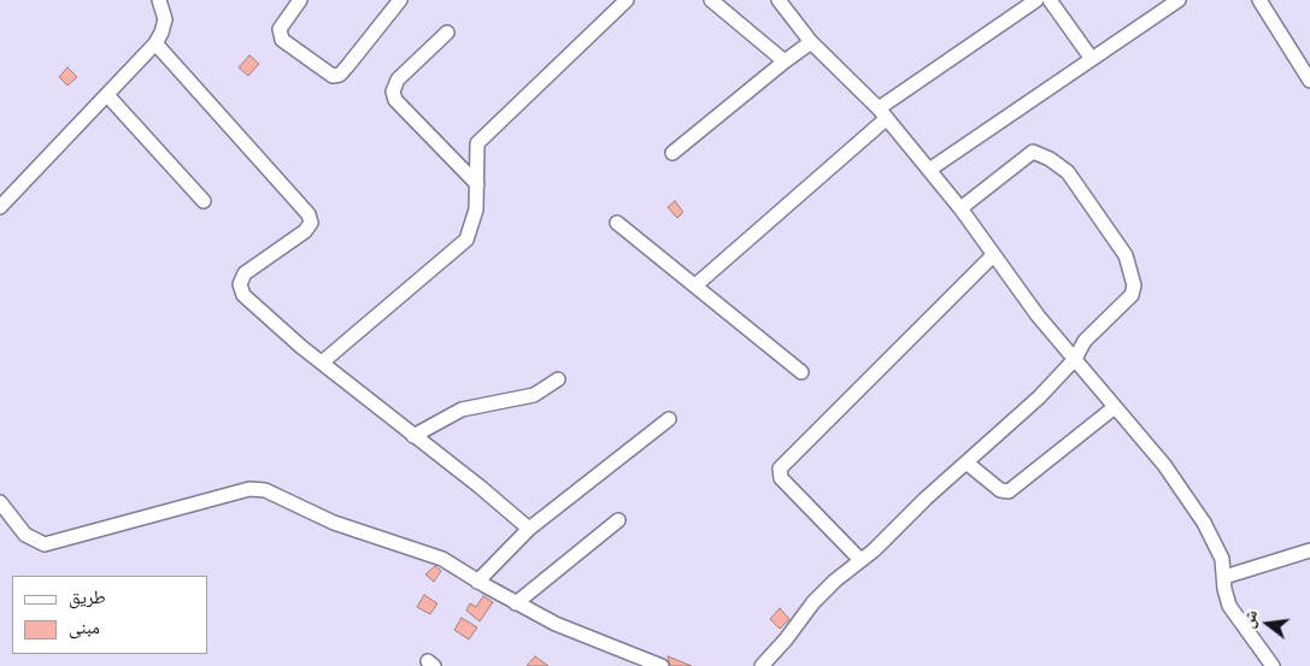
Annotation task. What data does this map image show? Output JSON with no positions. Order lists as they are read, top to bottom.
{
  "legend": ["طريق", "مبنى"],
  "north": "left"
}
